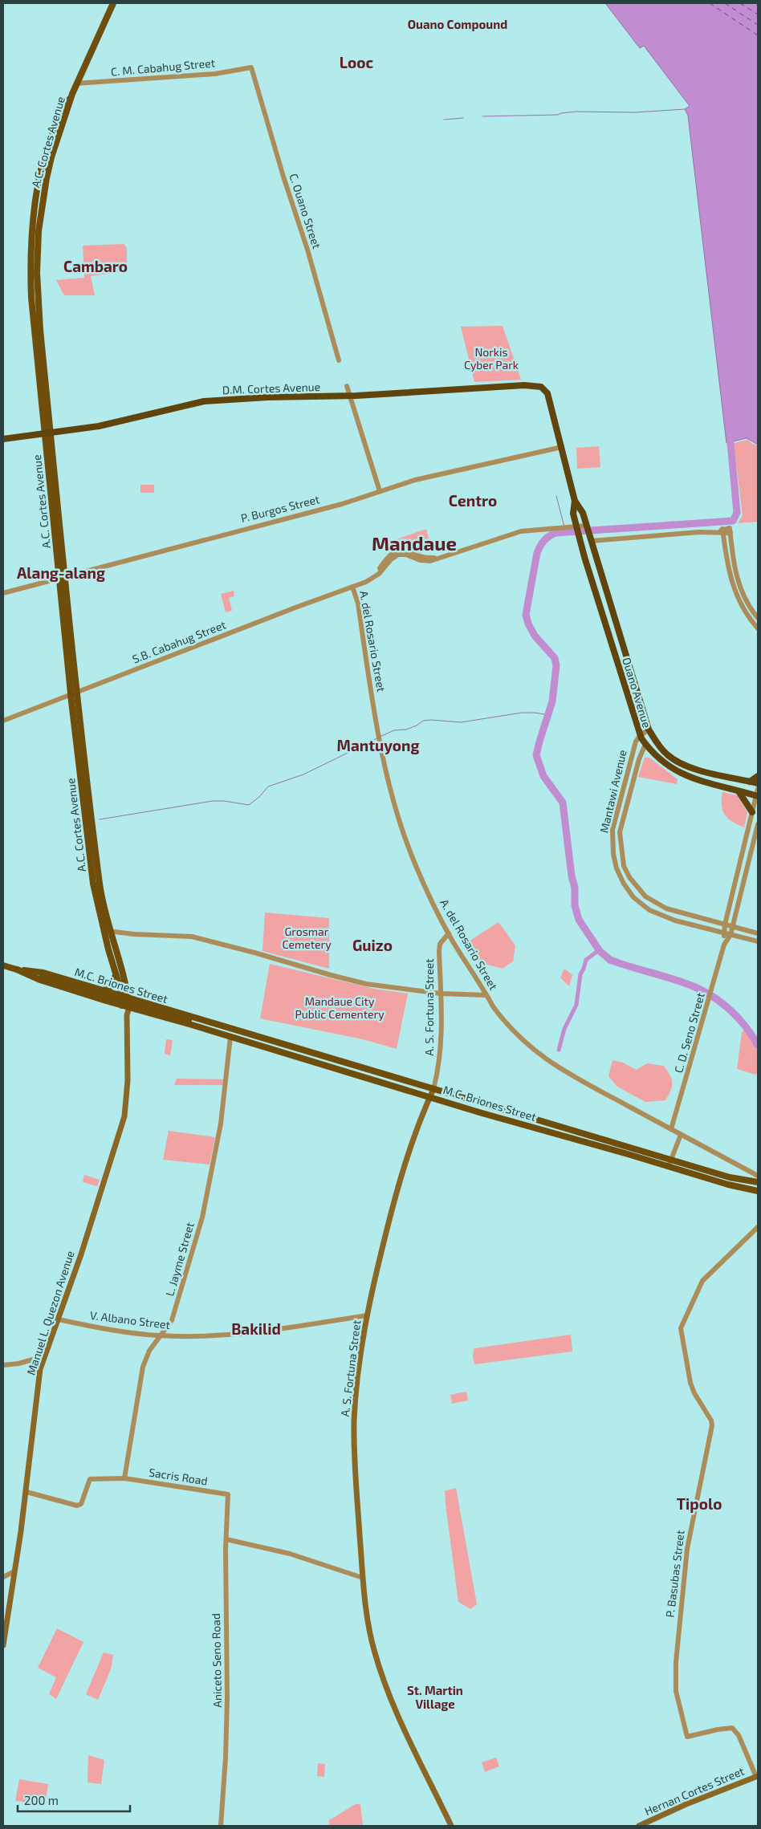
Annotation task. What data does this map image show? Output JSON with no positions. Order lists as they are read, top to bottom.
{
  "streets": {
    "highway": ["D.M. Cortes Avenue", "Ouano Avenue"],
    "main road": [
      "A.C. Cortes Avenue",
      "M.C. Briones Street",
      "A. S. Fortuna Street",
      "Manuel L. Quezon Avenue",
      "Hernan Cortes Street"
    ],
    "street": [
      "C. M. Cabahug Street",
      "C. Ouano Street",
      "P. Burgos Street",
      "A. del Rosario Street",
      "S.B. Cabahug Street",
      "Mantawi Avenue",
      "C. D. Seno Street",
      "L. Jayme Street",
      "V. Albano Street",
      "Sacris Road",
      "P. Basubas Street",
      "Aniceto Seno Road"
    ]
  },
  "crossings": [
    ["C. M. Cabahug Street", "A.C. Cortes Avenue"],
    ["C. M. Cabahug Street", "C. Ouano Street"],
    ["A.C. Cortes Avenue", "D.M. Cortes Avenue"],
    ["A.C. Cortes Avenue", "P. Burgos Street"],
    ["A.C. Cortes Avenue", "S.B. Cabahug Street"],
    ["A.C. Cortes Avenue", "M.C. Briones Street"],
    ["A.C. Cortes Avenue", "Manuel L. Quezon Avenue"],
    ["D.M. Cortes Avenue", "P. Burgos Street"],
    ["A. del Rosario Street", "S.B. Cabahug Street"],
    ["A. del Rosario Street", "A. S. Fortuna Street"],
    ["A. del Rosario Street", "C. D. Seno Street"],
    ["S.B. Cabahug Street", "Ouano Avenue"],
    ["Ouano Avenue", "Mantawi Avenue"],
    ["Mantawi Avenue", "C. D. Seno Street"],
    ["M.C. Briones Street", "A. S. Fortuna Street"],
    ["M.C. Briones Street", "L. Jayme Street"],
    ["M.C. Briones Street", "Manuel L. Quezon Avenue"],
    ["A. S. Fortuna Street", "V. Albano Street"],
    ["L. Jayme Street", "V. Albano Street"],
    ["L. Jayme Street", "Sacris Road"],
    ["Manuel L. Quezon Avenue", "V. Albano Street"],
    ["Manuel L. Quezon Avenue", "Sacris Road"],
    ["Sacris Road", "Aniceto Seno Road"],
    ["P. Basubas Street", "Hernan Cortes Street"]
  ],
  "districts": [
    "Ouano Compound",
    "Looc",
    "Cambaro",
    "Centro",
    "Mandaue",
    "Alang-alang",
    "Mantuyong",
    "Guizo",
    "Bakilid",
    "Tipolo",
    "St. Martin Village"
  ],
  "parks": ["Norkis Cyber Park", "Grosmar Cemetery", "Mandaue City Public Cementery"],
  "scale_bar": "200 m"
}
